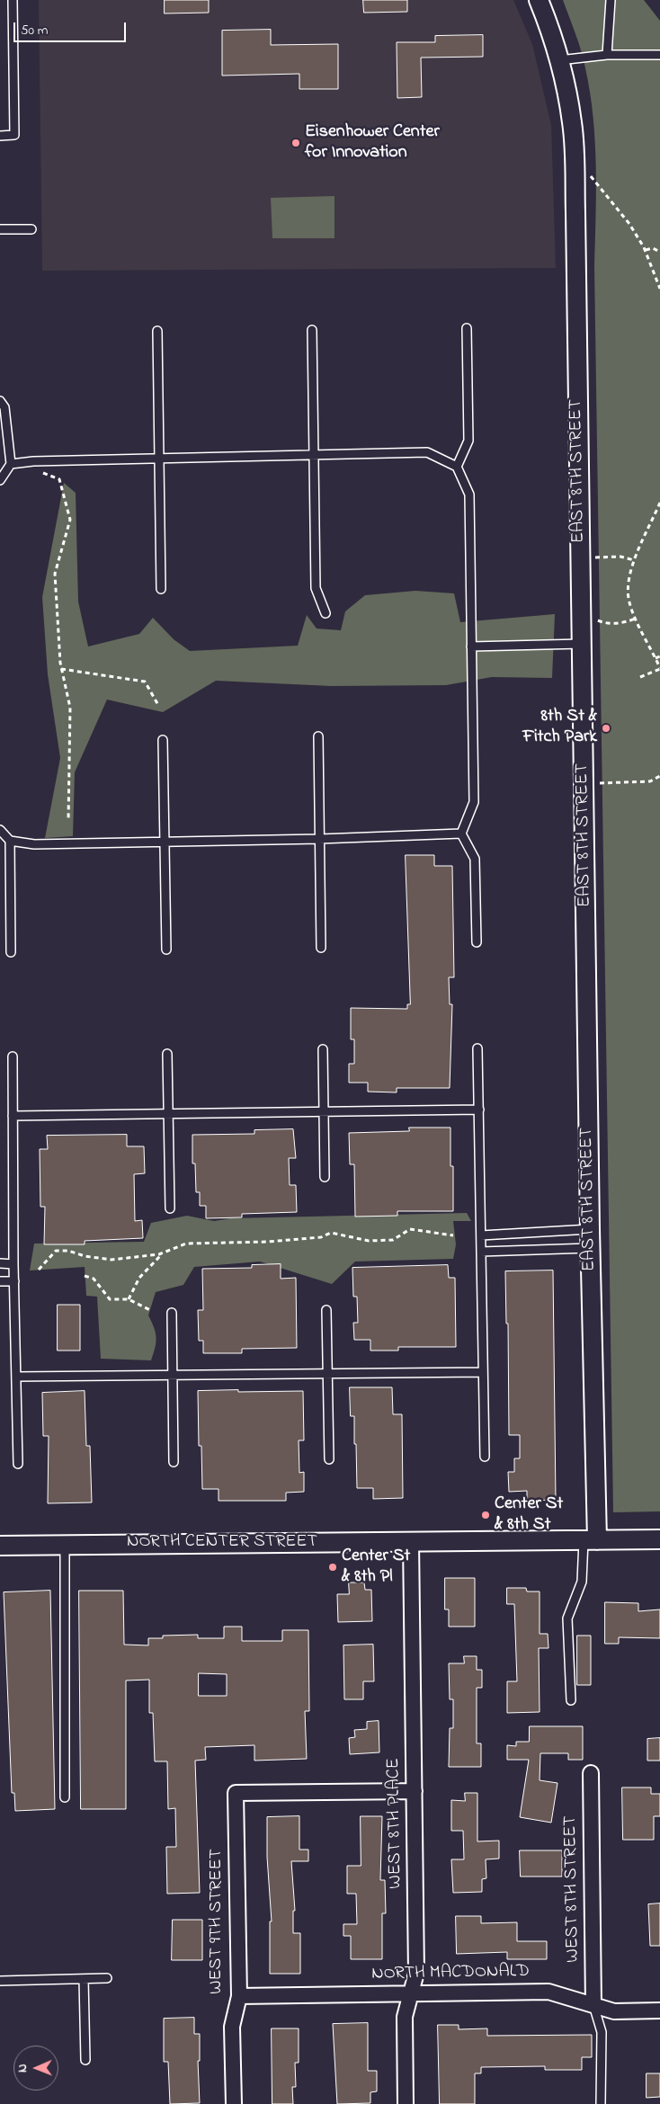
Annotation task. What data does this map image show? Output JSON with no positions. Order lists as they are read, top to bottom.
{
  "streets": {
    "street": [
      "EAST 8TH STREET",
      "NORTH CENTER STREET",
      "WEST 8TH PLACE",
      "WEST 8TH STREET",
      "WEST 9TH STREET",
      "NORTH MACDONALD"
    ]
  },
  "crossings": [
    ["EAST 8TH STREET", "NORTH CENTER STREET"],
    ["NORTH CENTER STREET", "WEST 8TH PLACE"],
    ["WEST 8TH PLACE", "WEST 9TH STREET"],
    ["WEST 8TH PLACE", "NORTH MACDONALD"],
    ["WEST 8TH STREET", "NORTH MACDONALD"],
    ["WEST 9TH STREET", "NORTH MACDONALD"]
  ],
  "places": [
    "Eisenhower Center for Innovation",
    "8th St & Fitch Park",
    "Center St & 8th St",
    "Center St & 8th Pl"
  ],
  "scale_bar": "50 m",
  "north": "left"
}
